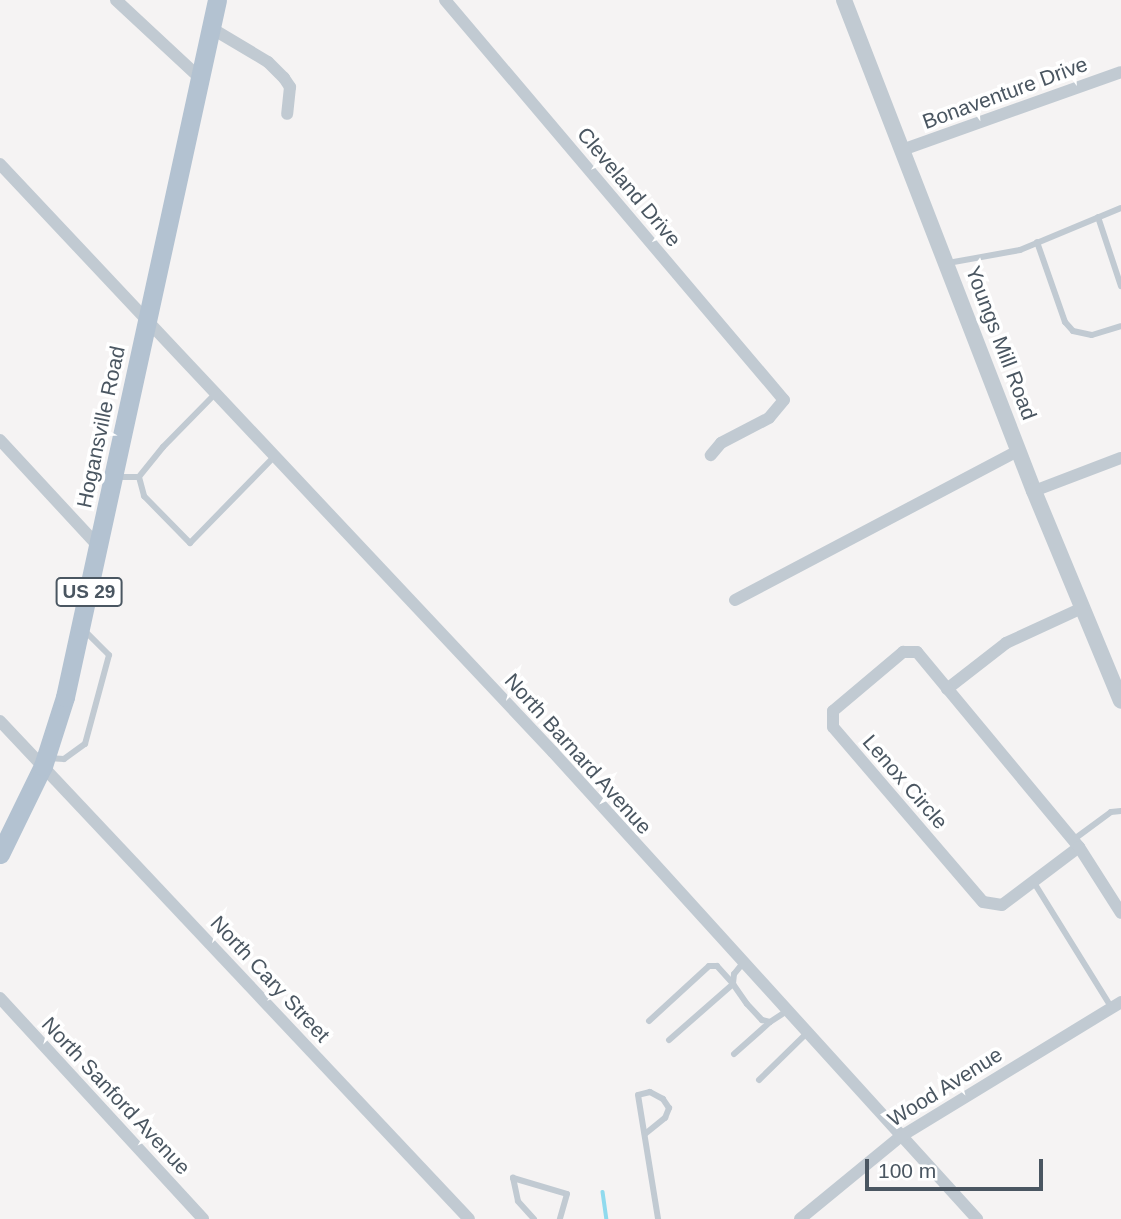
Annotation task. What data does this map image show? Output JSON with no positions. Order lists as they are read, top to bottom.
{
  "streets": {
    "main road": ["Hogansville Road", "US 29"],
    "street": [
      "Bonaventure Drive",
      "Cleveland Drive",
      "Youngs Mill Road",
      "North Barnard Avenue",
      "Lenox Circle",
      "North Cary Street",
      "Wood Avenue",
      "North Sanford Avenue"
    ]
  },
  "crossings": [
    ["Bonaventure Drive", "Youngs Mill Road"],
    ["Hogansville Road", "North Barnard Avenue"],
    ["Hogansville Road", "North Cary Street"],
    ["North Barnard Avenue", "Wood Avenue"]
  ],
  "scale_bar": "100 m"
}
